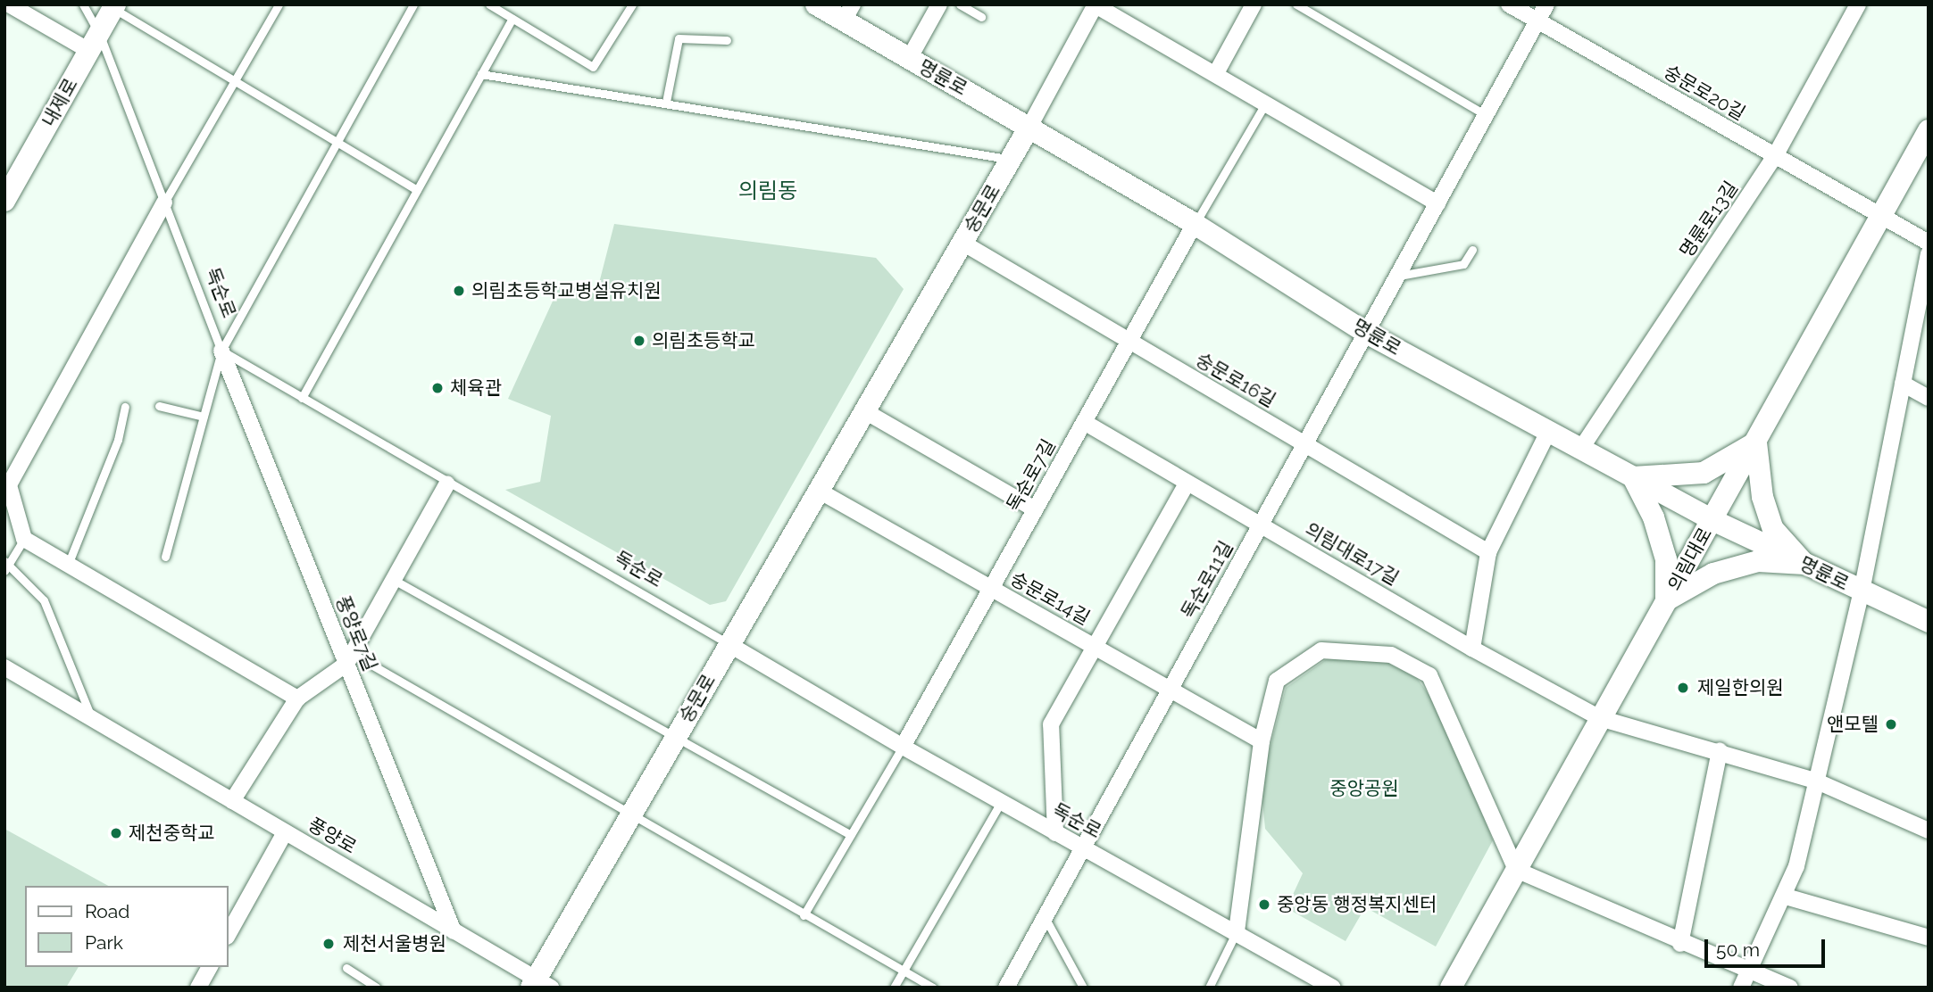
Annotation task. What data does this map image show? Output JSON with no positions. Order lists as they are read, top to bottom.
{
  "streets": {
    "street": [
      "명륜로",
      "숭문로20길",
      "내제로",
      "숭문로",
      "명륜로13길",
      "독순로",
      "숭문로16길",
      "독순로7길",
      "의림대로17길",
      "의림대로",
      "독순로11길",
      "숭문로14길",
      "풍양로7길",
      "풍양로"
    ]
  },
  "crossings": [
    ["명륜로", "숭문로"],
    ["명륜로", "명륜로13길"],
    ["명륜로", "독순로7길"],
    ["명륜로", "의림대로"],
    ["명륜로", "독순로11길"],
    ["숭문로20길", "명륜로13길"],
    ["숭문로20길", "의림대로"],
    ["숭문로20길", "독순로11길"],
    ["내제로", "독순로"],
    ["숭문로", "독순로"],
    ["숭문로", "숭문로16길"],
    ["숭문로", "숭문로14길"],
    ["숭문로", "풍양로"],
    ["독순로", "독순로7길"],
    ["독순로", "독순로11길"],
    ["독순로", "풍양로7길"],
    ["숭문로16길", "독순로7길"],
    ["숭문로16길", "독순로11길"],
    ["독순로7길", "의림대로17길"],
    ["독순로7길", "숭문로14길"],
    ["의림대로17길", "의림대로"],
    ["의림대로17길", "독순로11길"],
    ["독순로11길", "숭문로14길"],
    ["풍양로7길", "풍양로"]
  ],
  "districts": ["의림동"],
  "parks": ["중앙공원"],
  "places": [
    "의림초등학교병설유치원",
    "의림초등학교",
    "체육관",
    "제일한의원",
    "앤모텔",
    "제천중학교",
    "중앙동 행정복지센터",
    "제천서울병원"
  ],
  "legend": ["Road", "Park"],
  "scale_bar": "50 m"
}
